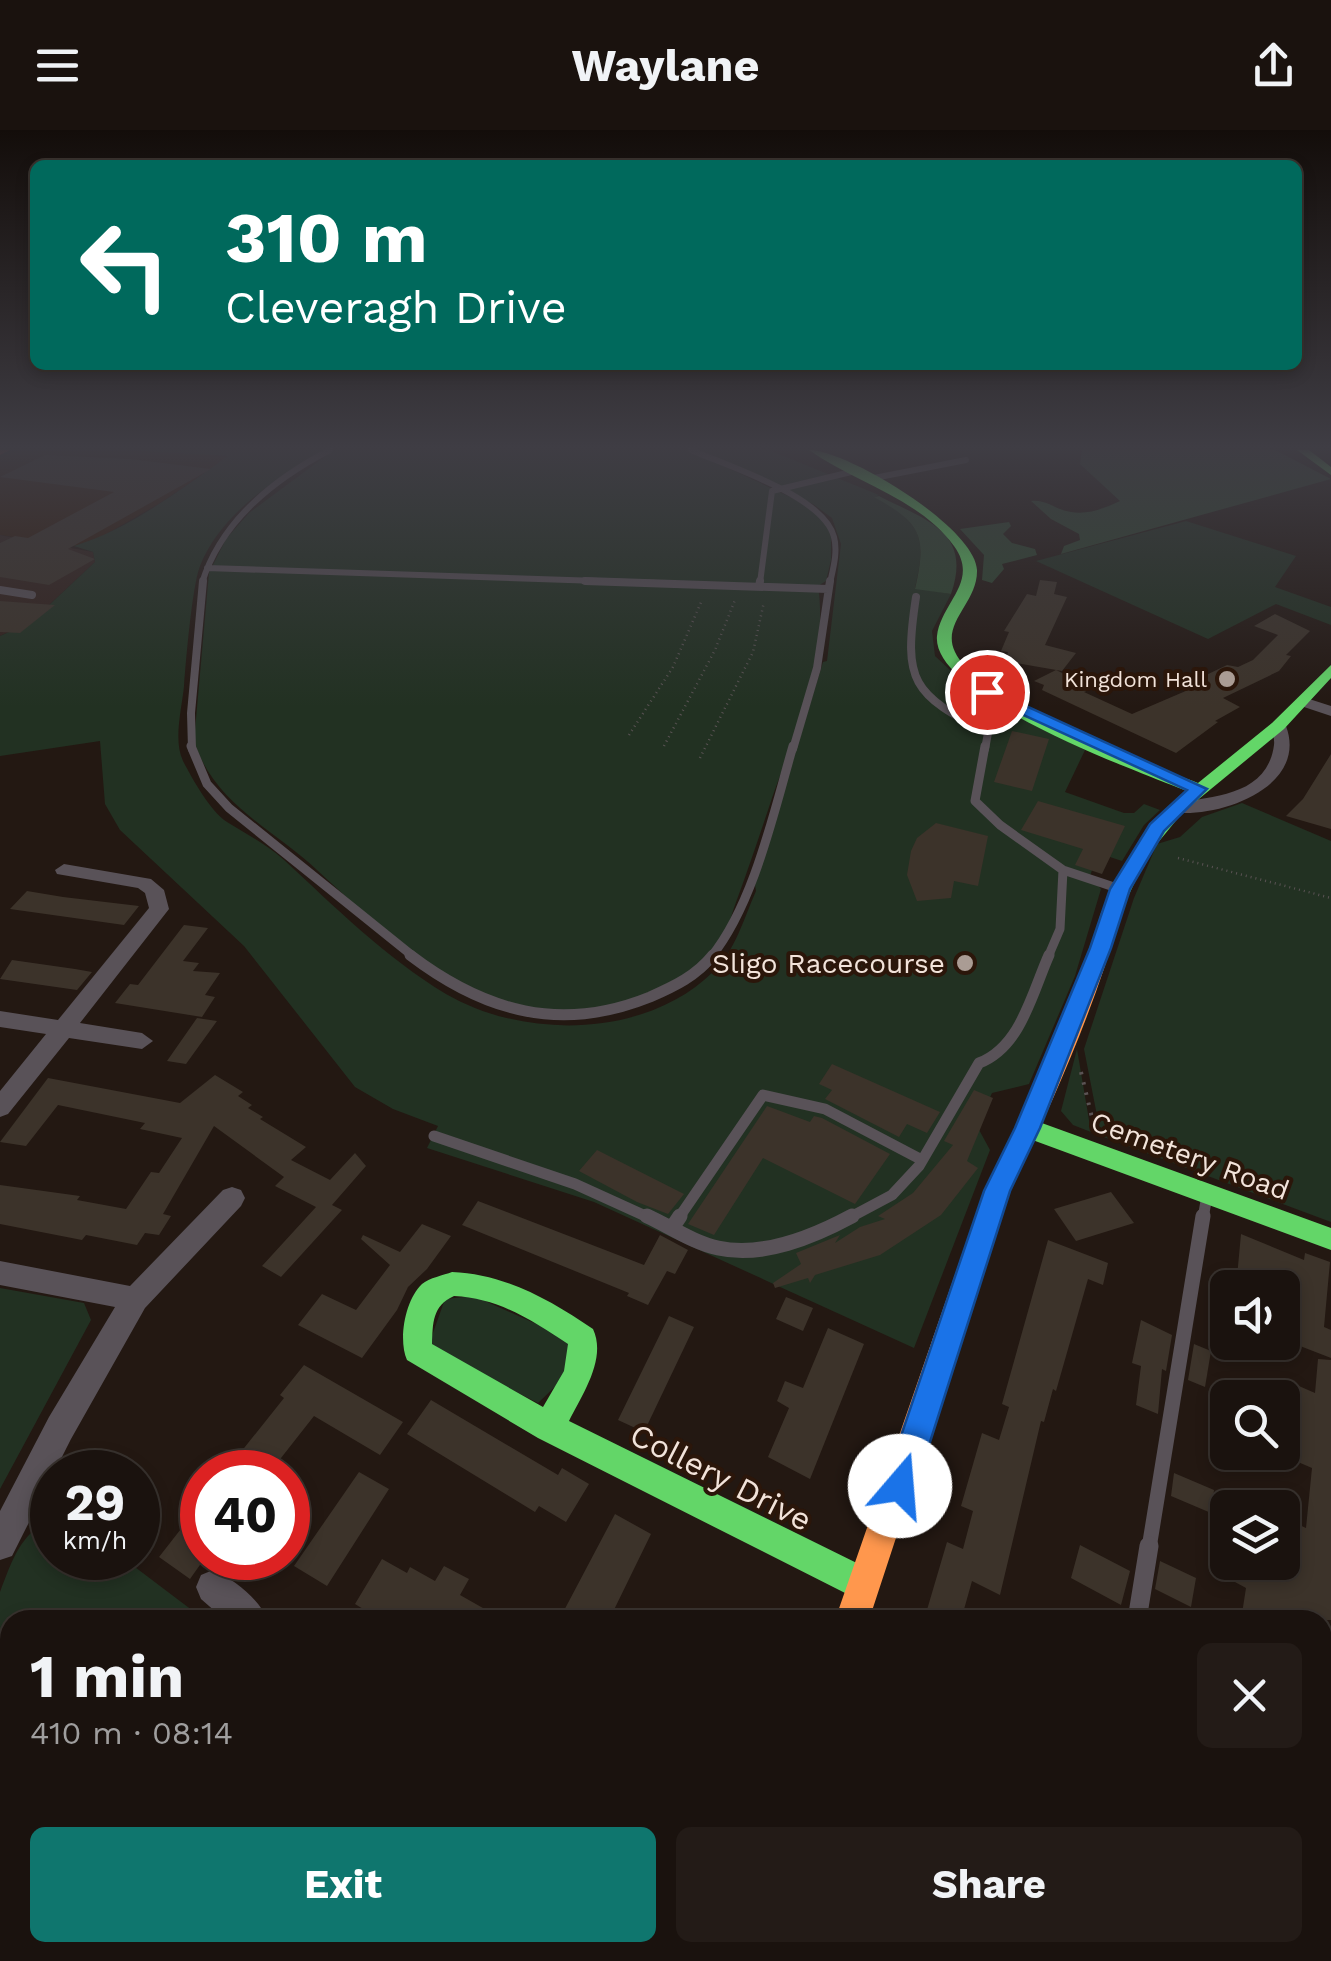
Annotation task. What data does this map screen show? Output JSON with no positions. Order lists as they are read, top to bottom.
{
  "streets": {
    "street": ["Cemetery Road", "Collery Drive"]
  },
  "places": ["Kingdom Hall", "Sligo Racecourse"],
  "page": {
    "header": "Waylane",
    "turn": ["310 m", "Cleveragh Drive"],
    "speed": "29 km/h",
    "limit": "40",
    "heading": ["1 min", "410 m · 08:14"],
    "buttons": ["Exit", "Share"]
  }
}
